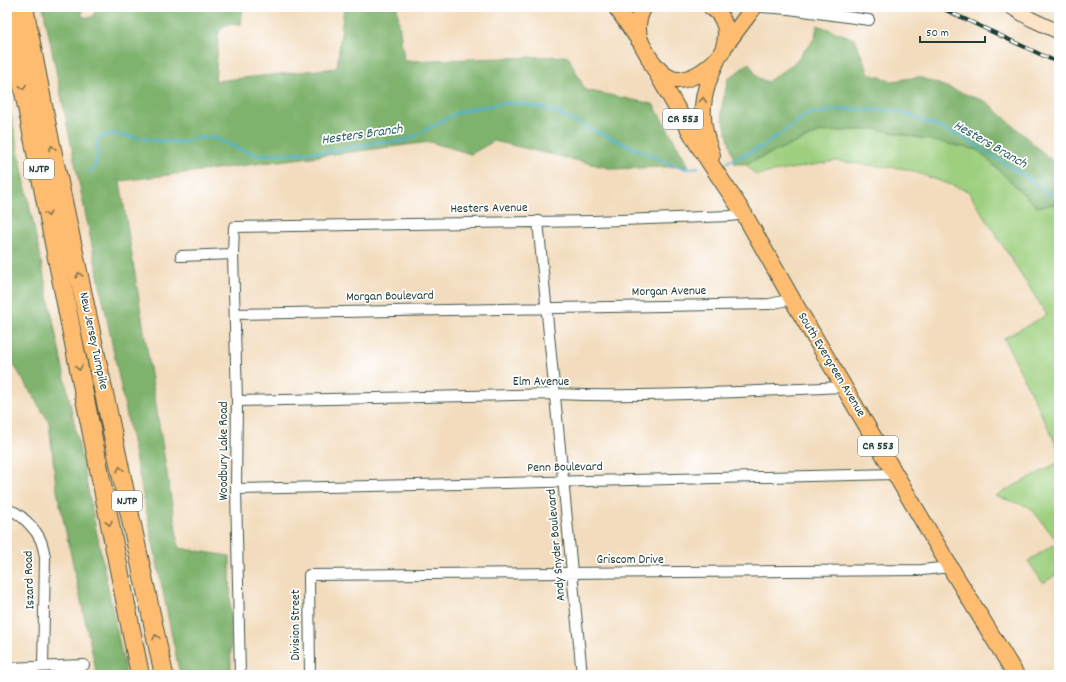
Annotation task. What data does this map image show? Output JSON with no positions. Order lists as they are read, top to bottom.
{
  "streets": {
    "highway": ["NJTP", "New Jersey Turnpike"],
    "main road": ["CR 553", "South Evergreen Avenue"],
    "street": [
      "Hesters Avenue",
      "Morgan Avenue",
      "Morgan Boulevard",
      "Elm Avenue",
      "Woodbury Lake Road",
      "Penn Boulevard",
      "Andy Snyder Boulevard",
      "Griscom Drive",
      "Iszard Road",
      "Division Street"
    ]
  },
  "crossings": [
    ["CR 553", "South Evergreen Avenue"],
    ["Hesters Avenue", "South Evergreen Avenue"],
    ["Hesters Avenue", "Woodbury Lake Road"],
    ["Hesters Avenue", "Andy Snyder Boulevard"],
    ["Morgan Avenue", "Morgan Boulevard"],
    ["Morgan Avenue", "South Evergreen Avenue"],
    ["Morgan Avenue", "Andy Snyder Boulevard"],
    ["Morgan Boulevard", "Woodbury Lake Road"],
    ["Morgan Boulevard", "Andy Snyder Boulevard"],
    ["South Evergreen Avenue", "Elm Avenue"],
    ["South Evergreen Avenue", "Penn Boulevard"],
    ["South Evergreen Avenue", "Griscom Drive"],
    ["Elm Avenue", "Woodbury Lake Road"],
    ["Elm Avenue", "Andy Snyder Boulevard"],
    ["Woodbury Lake Road", "Penn Boulevard"],
    ["Penn Boulevard", "Andy Snyder Boulevard"],
    ["Andy Snyder Boulevard", "Griscom Drive"],
    ["Griscom Drive", "Division Street"]
  ],
  "water": ["Hesters Branch"],
  "scale_bar": "50 m"
}
